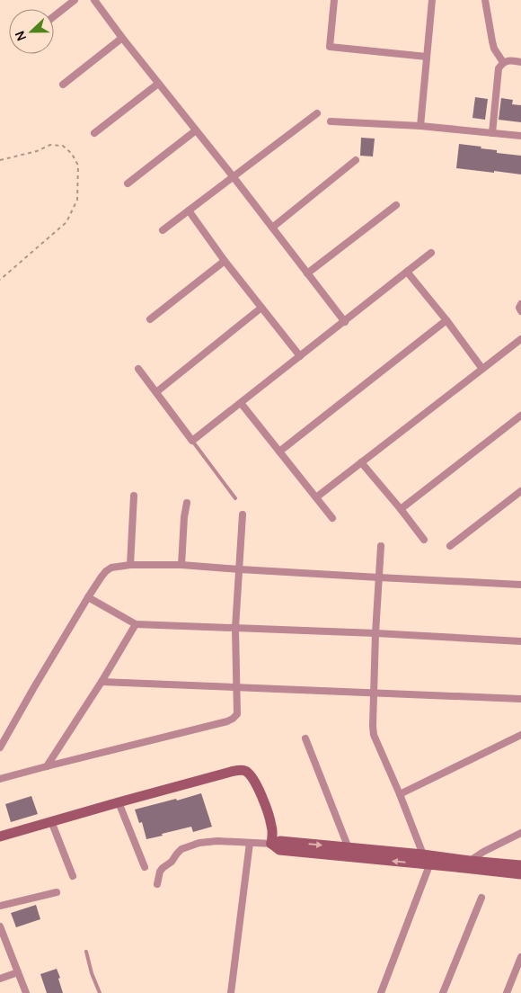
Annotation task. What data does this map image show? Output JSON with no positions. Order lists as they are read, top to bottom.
{
  "north": "left"
}
